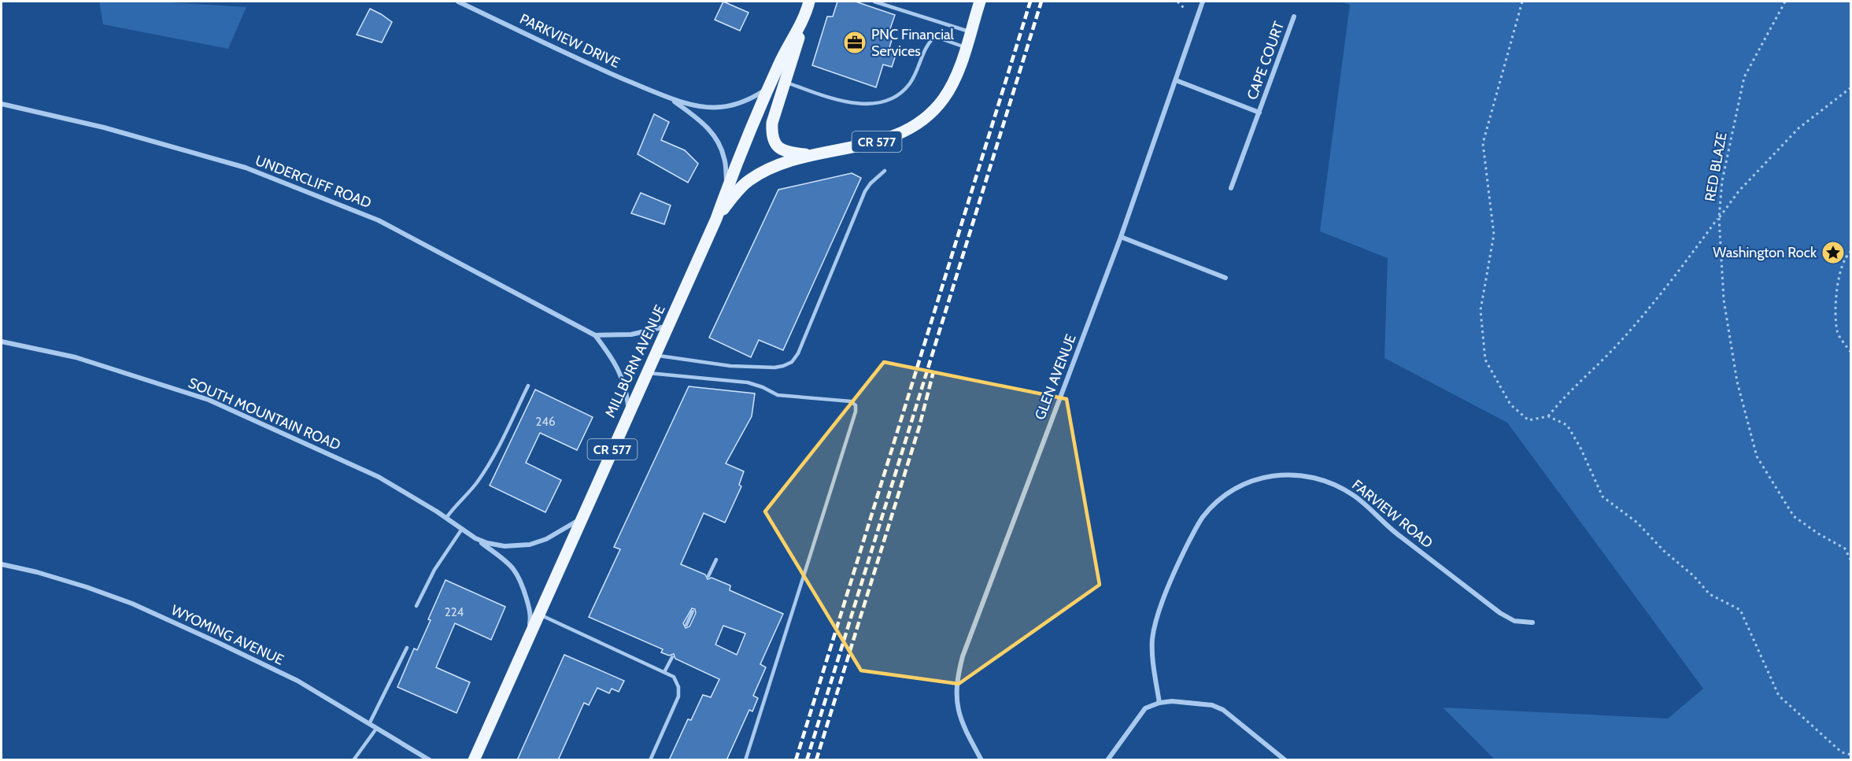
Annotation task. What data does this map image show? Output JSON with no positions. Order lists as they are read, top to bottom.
{
  "streets": {
    "main road": ["CR 577", "MILLBURN AVENUE"],
    "street": [
      "PARKVIEW DRIVE",
      "CAPE COURT",
      "UNDERCLIFF ROAD",
      "GLEN AVENUE",
      "SOUTH MOUNTAIN ROAD",
      "FARVIEW ROAD",
      "WYOMING AVENUE"
    ],
    "path": ["RED BLAZE"]
  },
  "crossings": [
    ["PARKVIEW DRIVE", "MILLBURN AVENUE"],
    ["CAPE COURT", "GLEN AVENUE"],
    ["CR 577", "MILLBURN AVENUE"],
    ["UNDERCLIFF ROAD", "MILLBURN AVENUE"],
    ["MILLBURN AVENUE", "SOUTH MOUNTAIN ROAD"]
  ],
  "places": {
    "office": ["PNC Financial Services"],
    "place": ["Washington Rock"]
  },
  "house_numbers": ["246", "224"]
}
